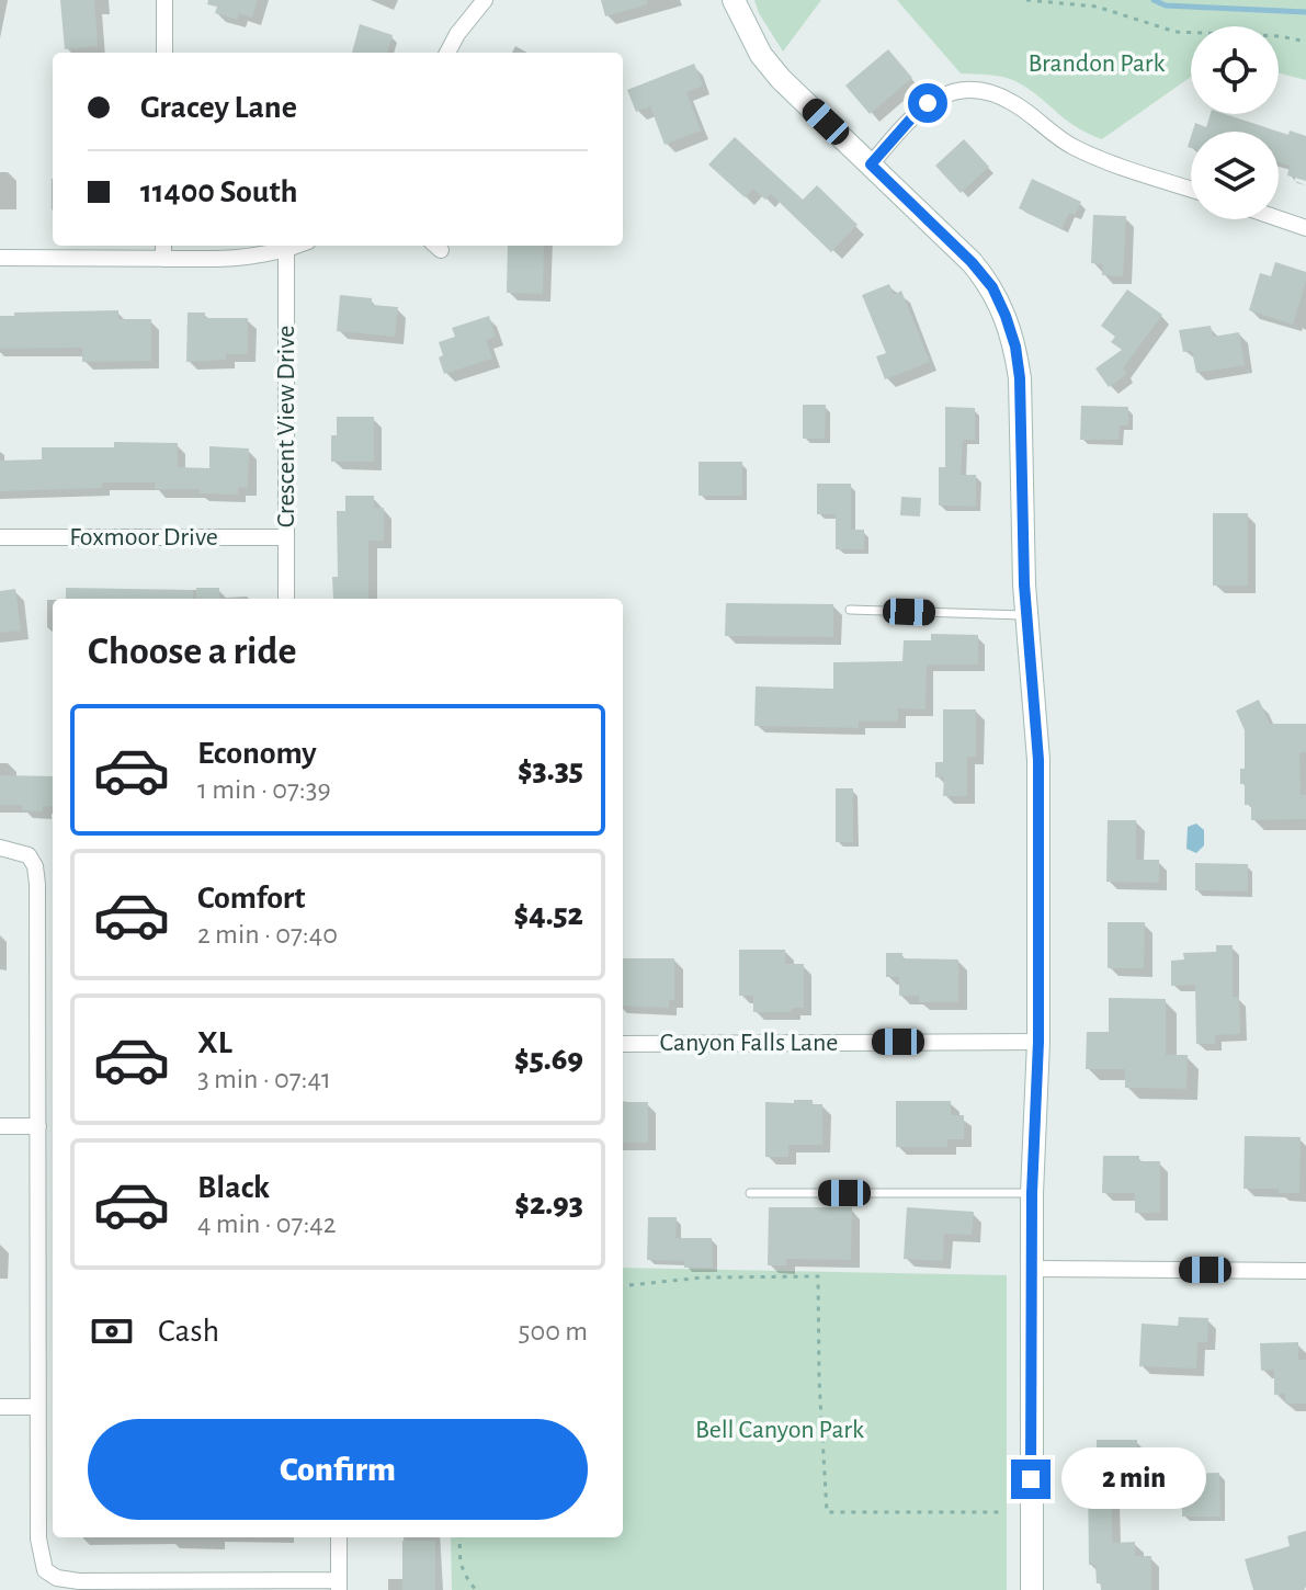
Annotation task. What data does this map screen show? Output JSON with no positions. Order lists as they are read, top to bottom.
{
  "streets": {
    "street": ["Crescent View Drive", "Foxmoor Drive", "Canyon Falls Lane"]
  },
  "crossings": [
    ["Crescent View Drive", "Foxmoor Drive"]
  ],
  "parks": ["Brandon Park", "Bell Canyon Park"],
  "page": {
    "banner": ["Gracey Lane", "11400 South"],
    "heading": "Choose a ride",
    "list": [
      {
        "name": "Economy",
        "note": "1 min · 07:39",
        "value": "$3.35"
      },
      {
        "name": "Comfort",
        "note": "2 min · 07:40",
        "value": "$4.52"
      },
      {
        "name": "XL",
        "note": "3 min · 07:41",
        "value": "$5.69"
      },
      {
        "name": "Black",
        "note": "4 min · 07:42",
        "value": "$2.93"
      }
    ],
    "pay": ["Cash", "500 m"],
    "buttons": "Confirm",
    "bubble": "2 min"
  }
}
